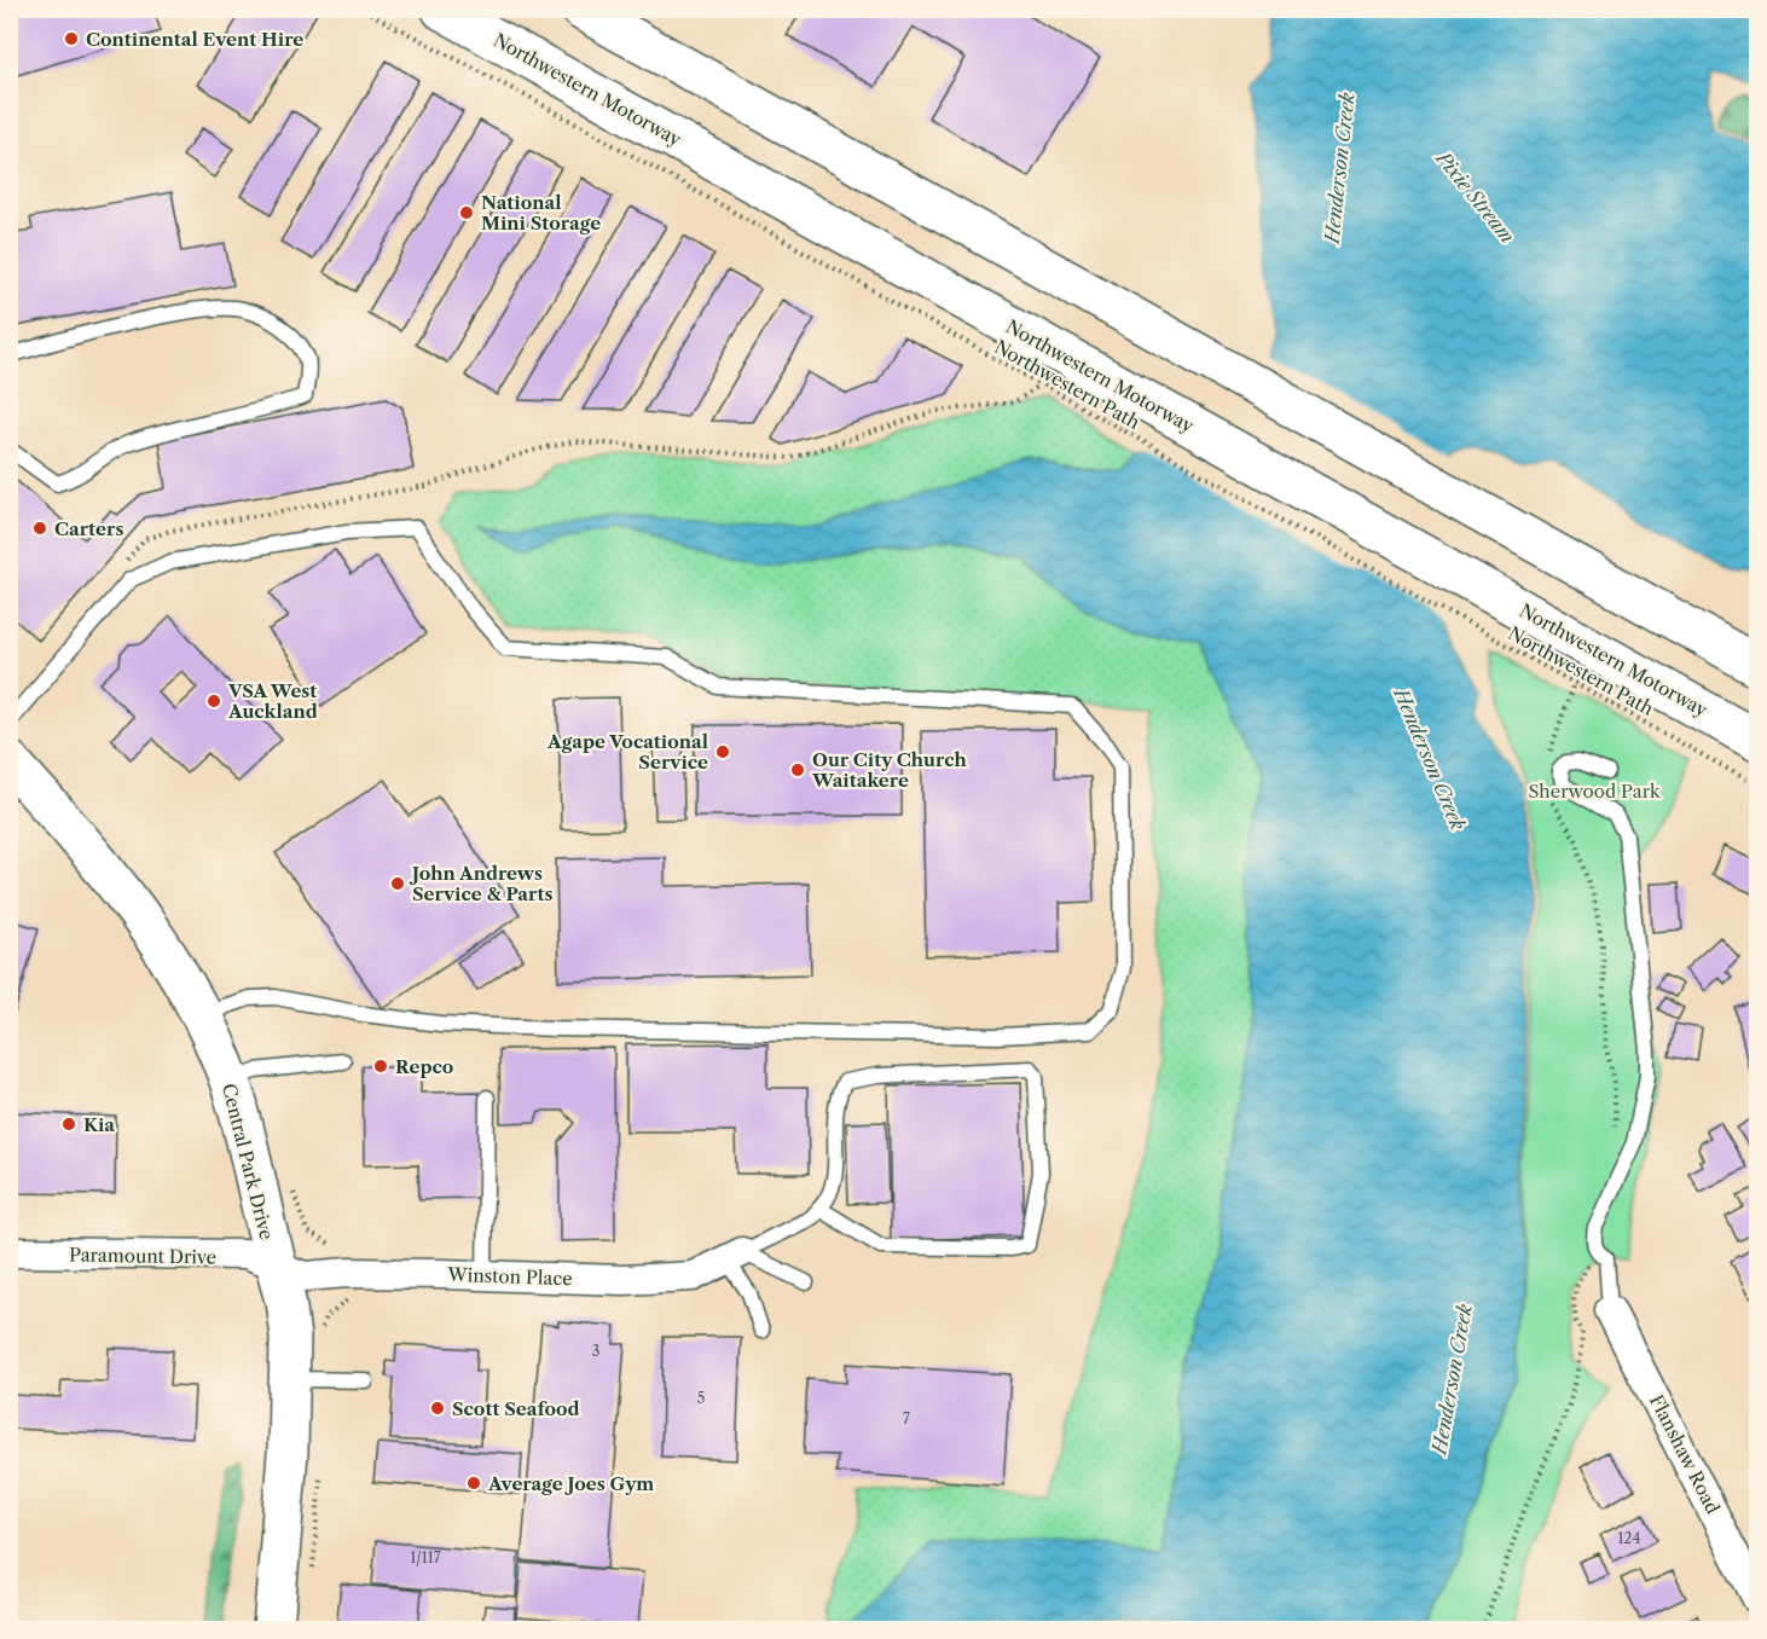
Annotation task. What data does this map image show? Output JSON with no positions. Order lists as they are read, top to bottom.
{
  "streets": {
    "main road": ["Northwestern Motorway", "Central Park Drive"],
    "street": ["Paramount Drive", "Winston Place", "Flanshaw Road"],
    "path": ["Northwestern Path"]
  },
  "crossings": [
    ["Northwestern Motorway", "Northwestern Path"],
    ["Central Park Drive", "Paramount Drive"],
    ["Central Park Drive", "Winston Place"],
    ["Paramount Drive", "Winston Place"]
  ],
  "water": ["Henderson Creek", "Pixie Stream"],
  "parks": ["Sherwood Park"],
  "places": [
    "Continental Event Hire",
    "National Mini Storage",
    "Carters",
    "VSA West Auckland",
    "Agape Vocational Service",
    "Our City Church Waitakere",
    "John Andrews Service & Parts",
    "Repco",
    "Kia",
    "Scott Seafood",
    "Average Joes Gym"
  ],
  "house_numbers": [
    "3",
    "5",
    "7",
    "124",
    "1/117"
  ]
}
